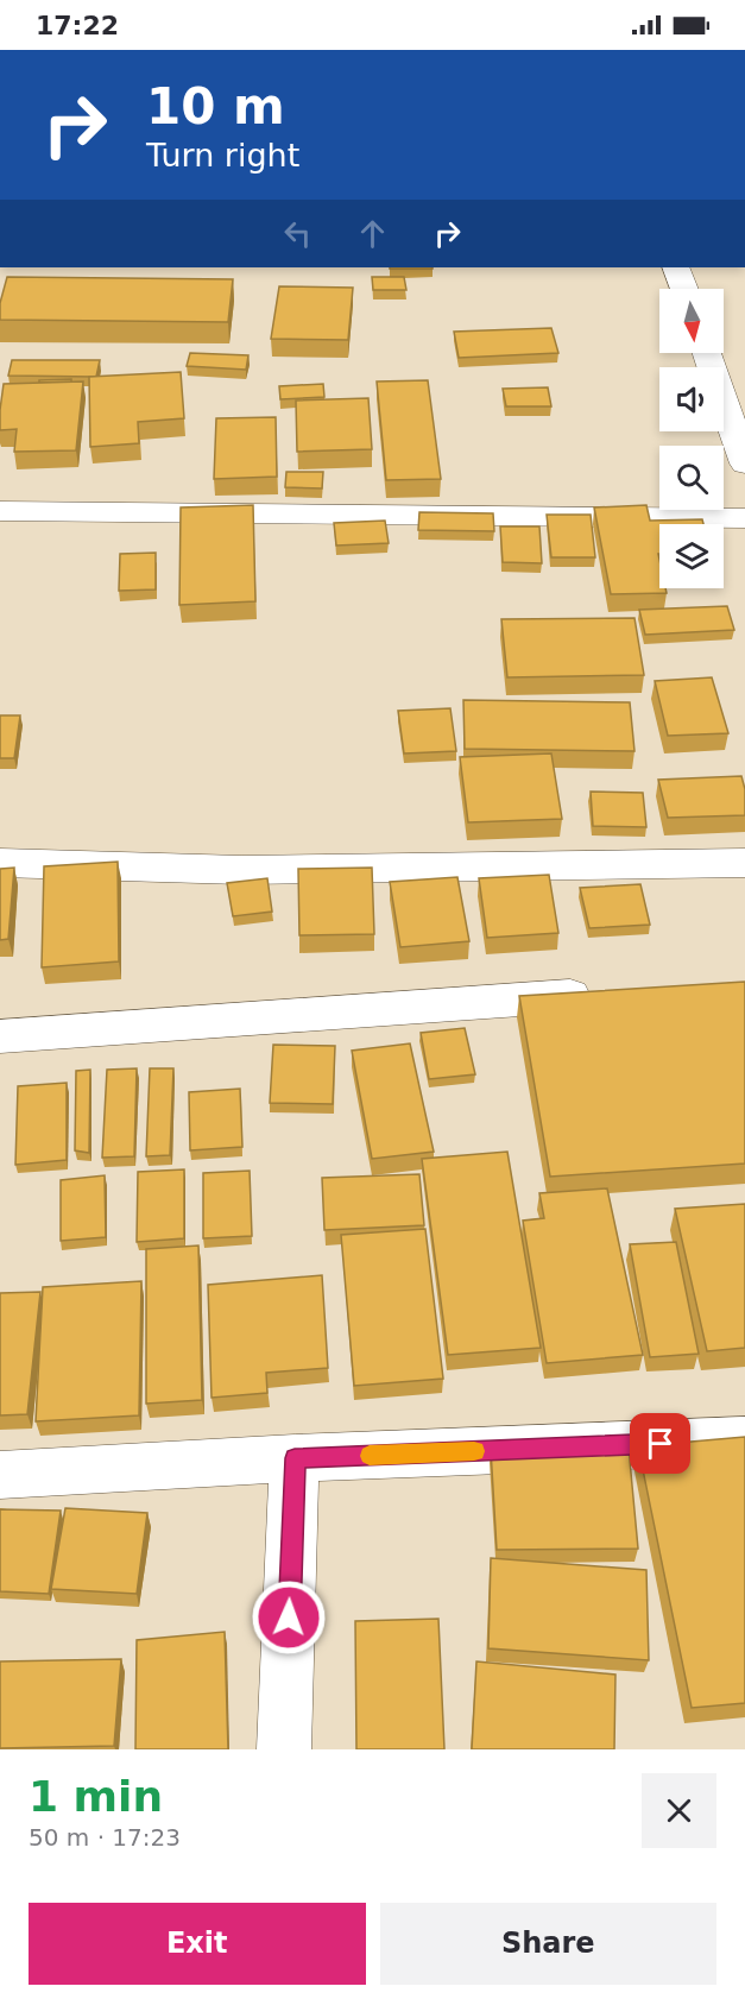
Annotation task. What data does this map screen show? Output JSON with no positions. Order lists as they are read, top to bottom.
{
  "north": "bottom",
  "page": {
    "status": "17:22",
    "turn": ["10 m", "Turn right"],
    "heading": ["1 min", "50 m · 17:23"],
    "buttons": ["Exit", "Share"]
  }
}
